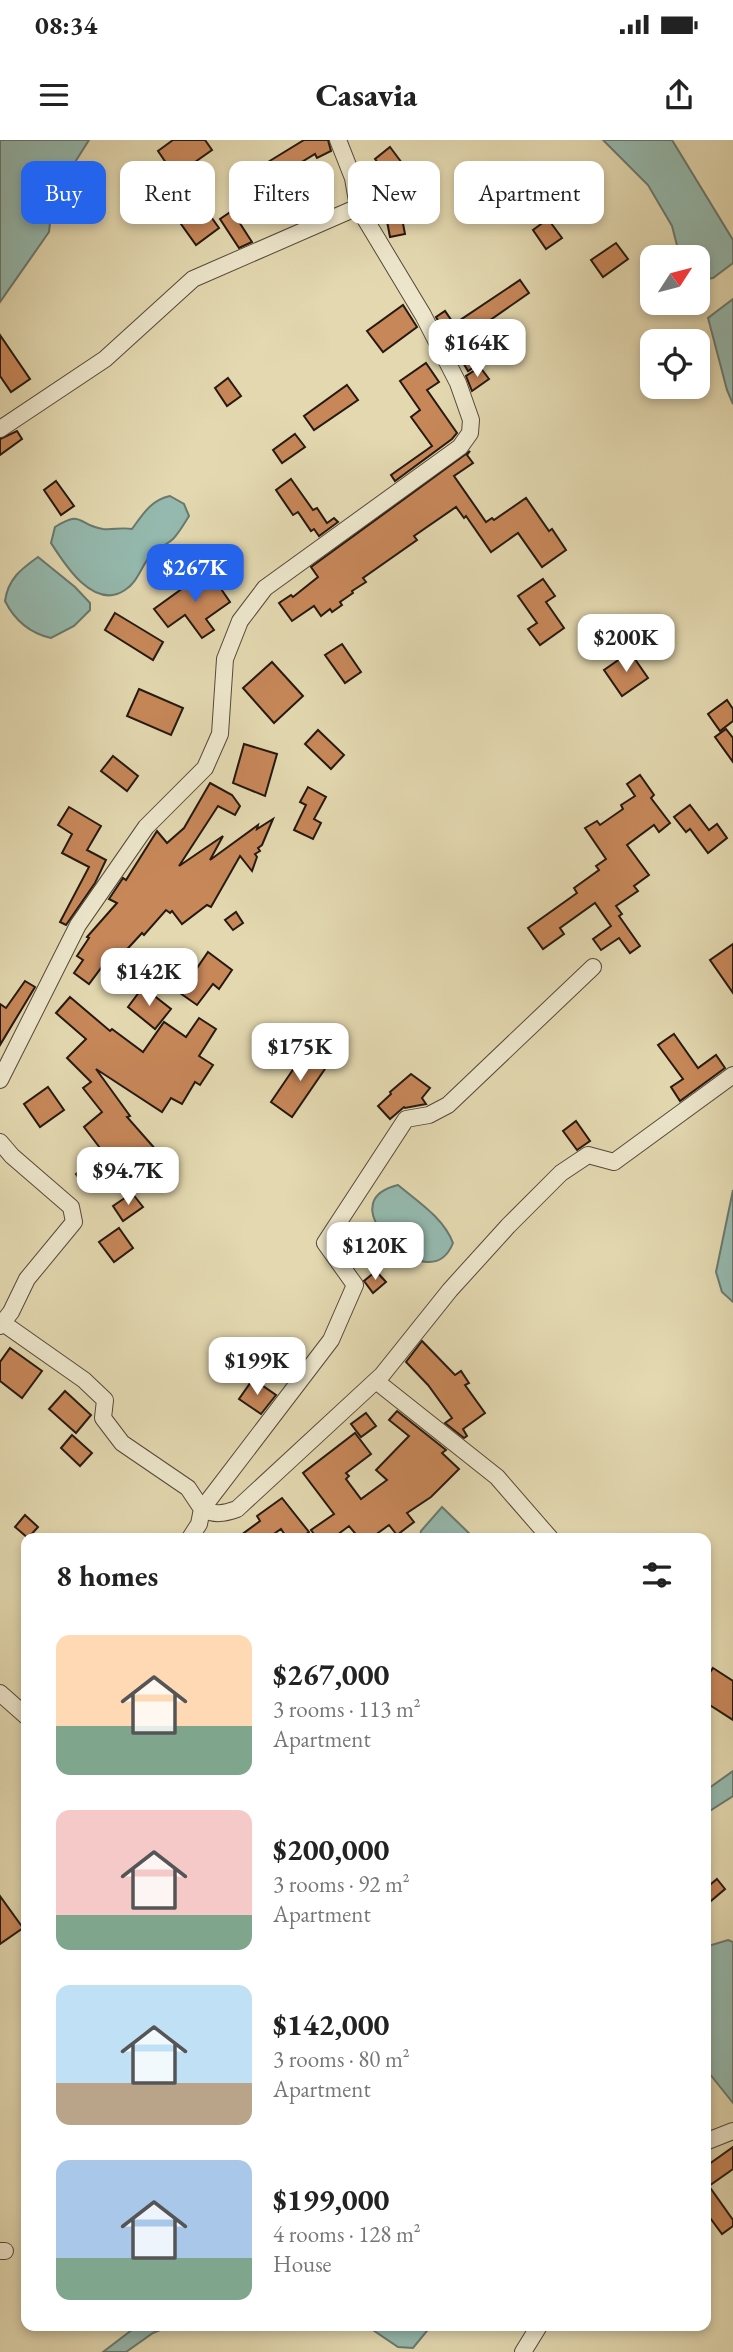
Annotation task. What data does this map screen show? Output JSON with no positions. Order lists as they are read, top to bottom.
{
  "north": "top right",
  "page": {
    "status": "08:34",
    "header": "Casavia",
    "chip": [
      "Buy",
      "Rent",
      "Filters",
      "New",
      "Apartment"
    ],
    "price": [
      "$164K",
      "$267K",
      "$200K",
      "$142K",
      "$175K",
      "$94.7K",
      "$120K",
      "$199K"
    ],
    "heading": "8 homes",
    "list": [
      {
        "name": "$267,000",
        "note": "3 rooms · 113 m² · Apartment"
      },
      {
        "name": "$200,000",
        "note": "3 rooms · 92 m² · Apartment"
      },
      {
        "name": "$142,000",
        "note": "3 rooms · 80 m² · Apartment"
      },
      {
        "name": "$199,000",
        "note": "4 rooms · 128 m² · House"
      }
    ]
  }
}
